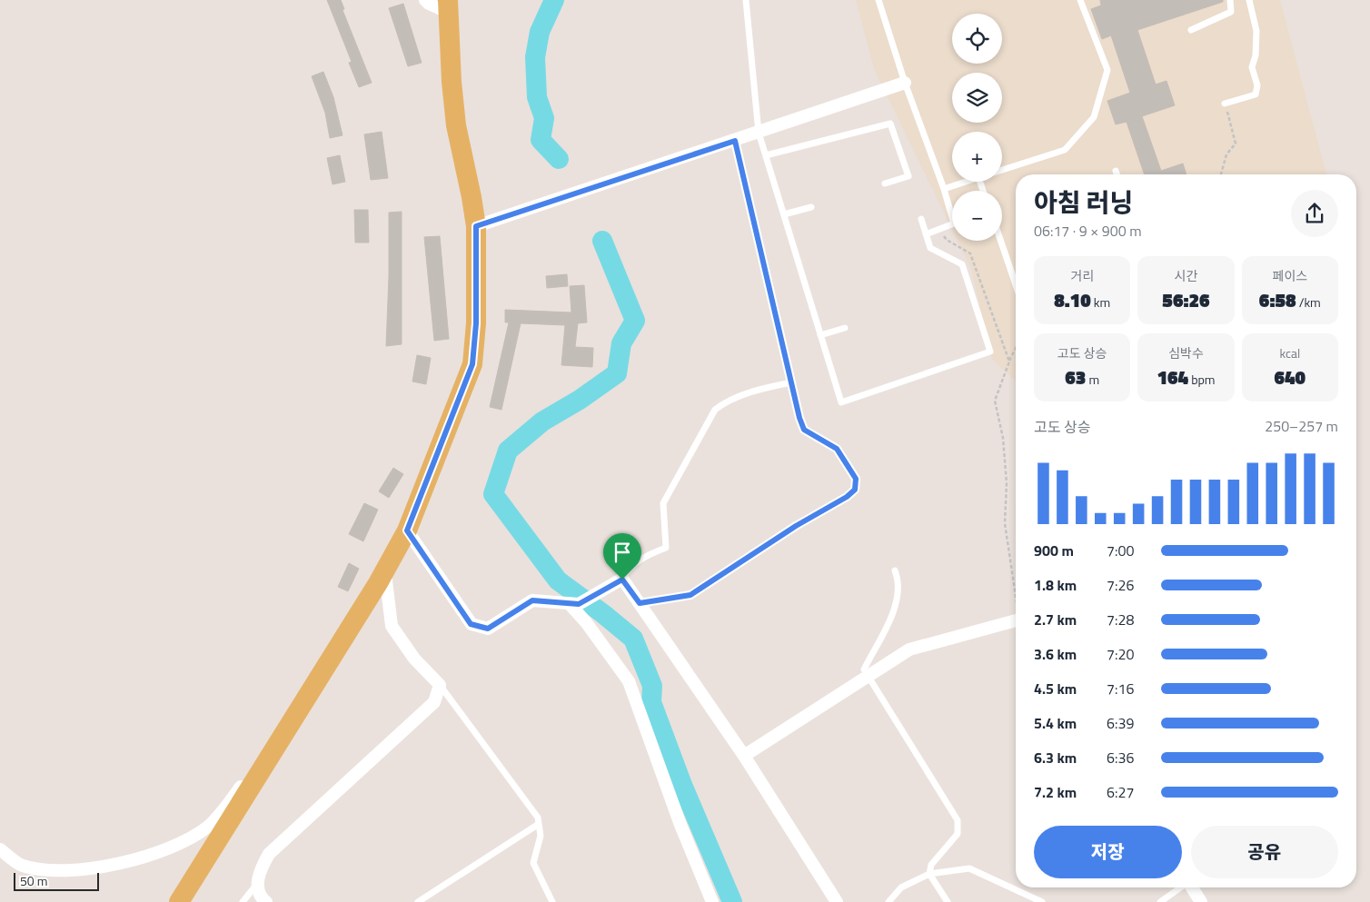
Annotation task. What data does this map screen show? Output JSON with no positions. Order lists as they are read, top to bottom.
{
  "scale_bar": "50 m",
  "page": {
    "map_buttons": ["+", "−"],
    "heading": ["아침 러닝", "06:17 · 9 × 900 m"],
    "stats": [
      ["거리", "8.10 km"],
      ["시간", "56:26"],
      ["페이스", "6:58 /km"],
      ["고도 상승", "63 m"],
      ["심박수", "164 bpm"],
      ["kcal", "640"]
    ],
    "chart": ["고도 상승", "250–257 m"],
    "list": [
      {
        "name": "900 m",
        "note": "7:00"
      },
      {
        "name": "1.8 km",
        "note": "7:26"
      },
      {
        "name": "2.7 km",
        "note": "7:28"
      },
      {
        "name": "3.6 km",
        "note": "7:20"
      },
      {
        "name": "4.5 km",
        "note": "7:16"
      },
      {
        "name": "5.4 km",
        "note": "6:39"
      },
      {
        "name": "6.3 km",
        "note": "6:36"
      },
      {
        "name": "7.2 km",
        "note": "6:27"
      }
    ],
    "buttons": ["저장", "공유"],
    "scale": "50 m"
  }
}
